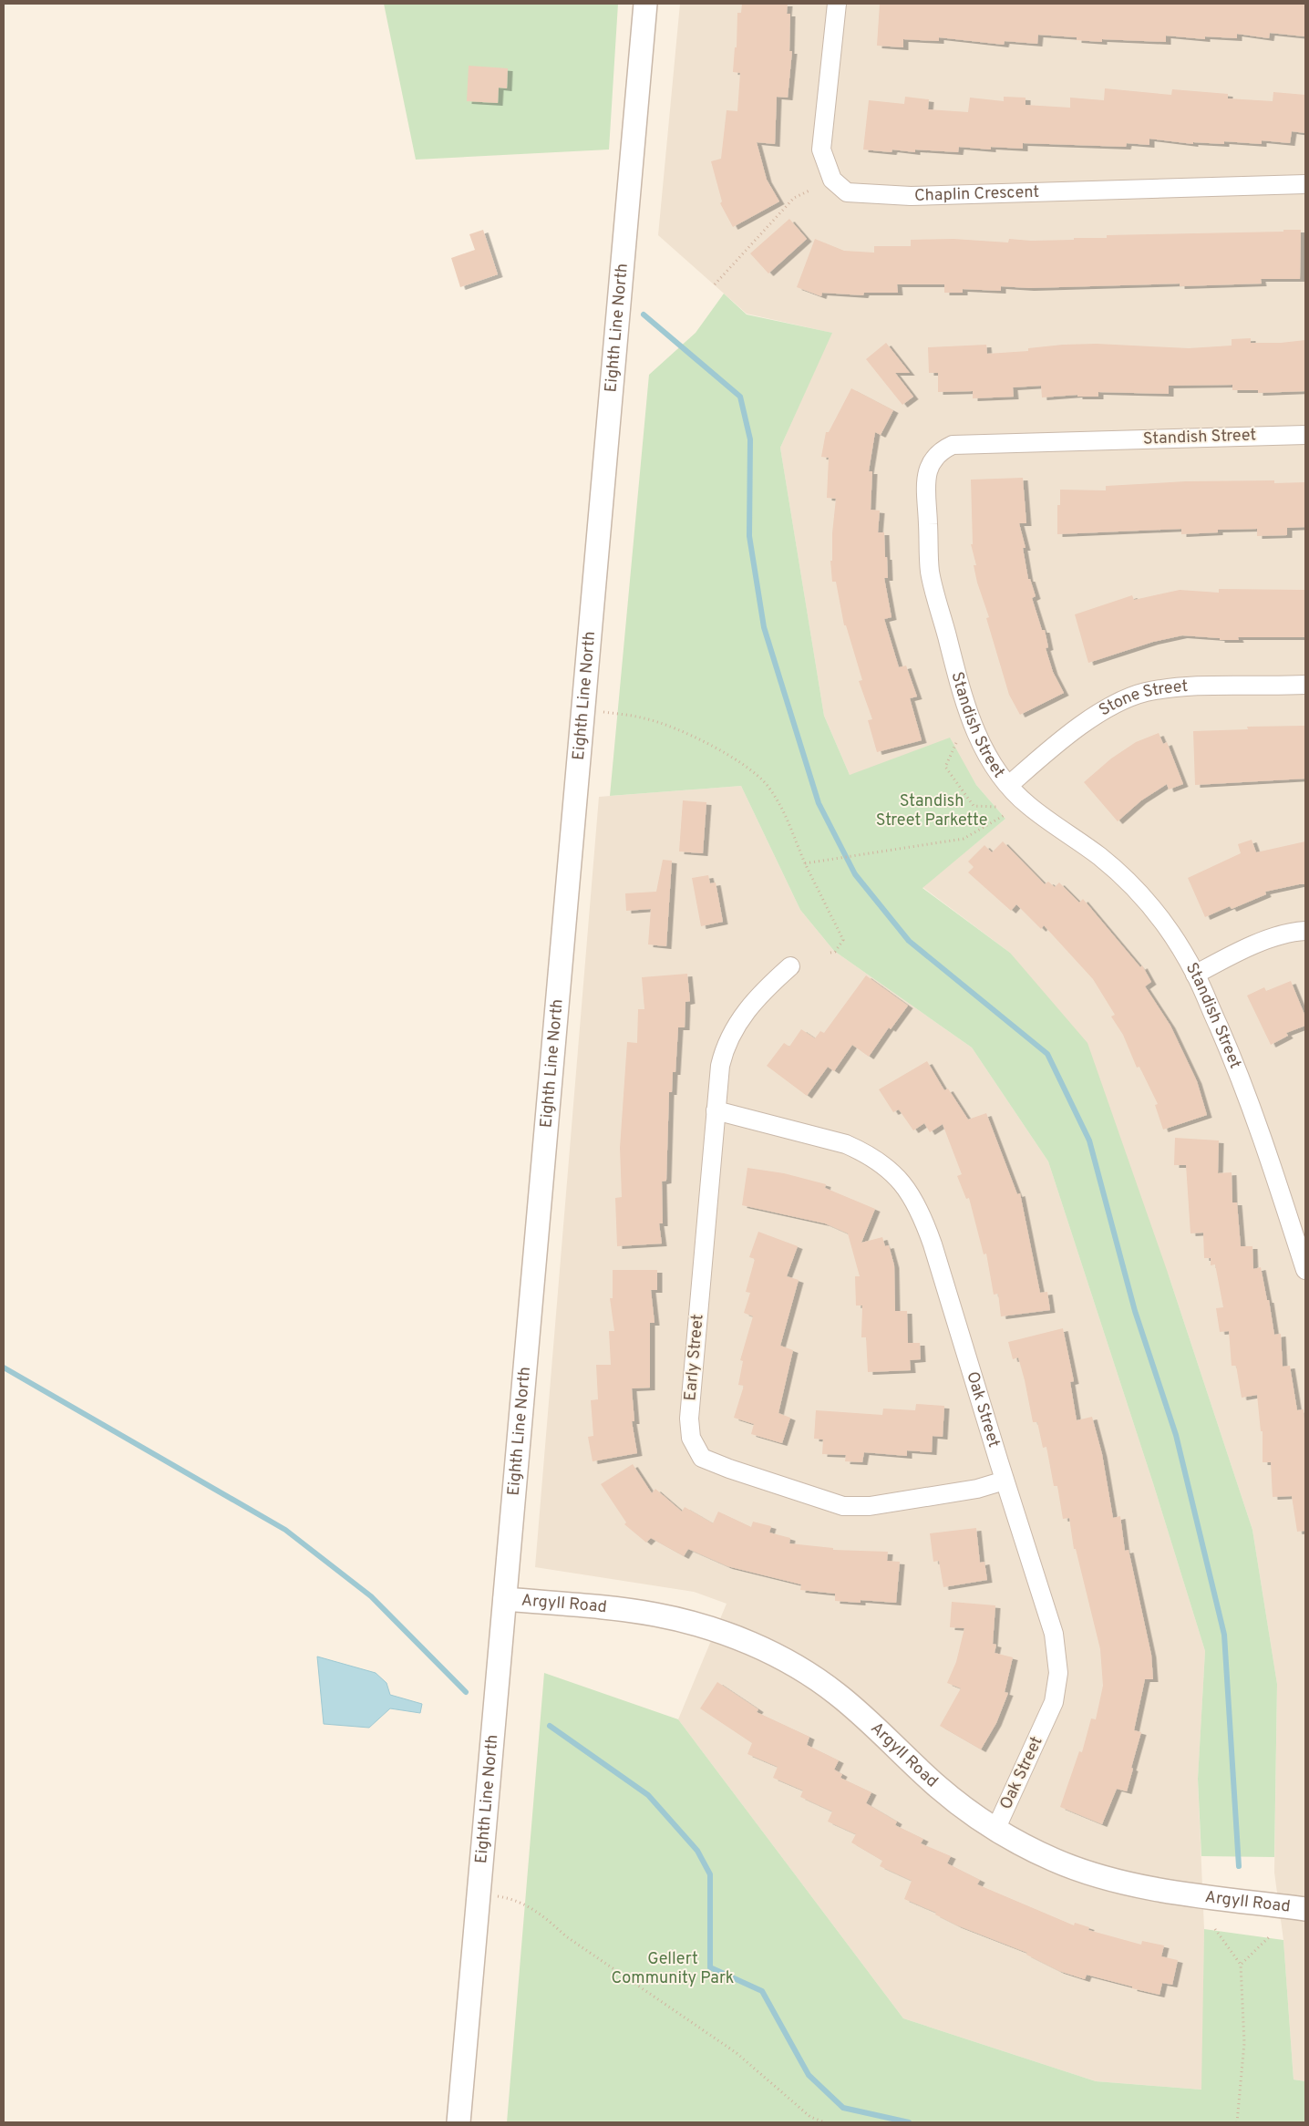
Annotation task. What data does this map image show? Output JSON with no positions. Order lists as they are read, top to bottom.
{
  "streets": {
    "street": [
      "Chaplin Crescent",
      "Eighth Line North",
      "Standish Street",
      "Stone Street",
      "Early Street",
      "Oak Street",
      "Argyll Road"
    ]
  },
  "crossings": [
    ["Eighth Line North", "Argyll Road"],
    ["Standish Street", "Stone Street"],
    ["Early Street", "Oak Street"],
    ["Oak Street", "Argyll Road"]
  ],
  "parks": ["Standish Street Parkette", "Gellert Community Park"]
}
